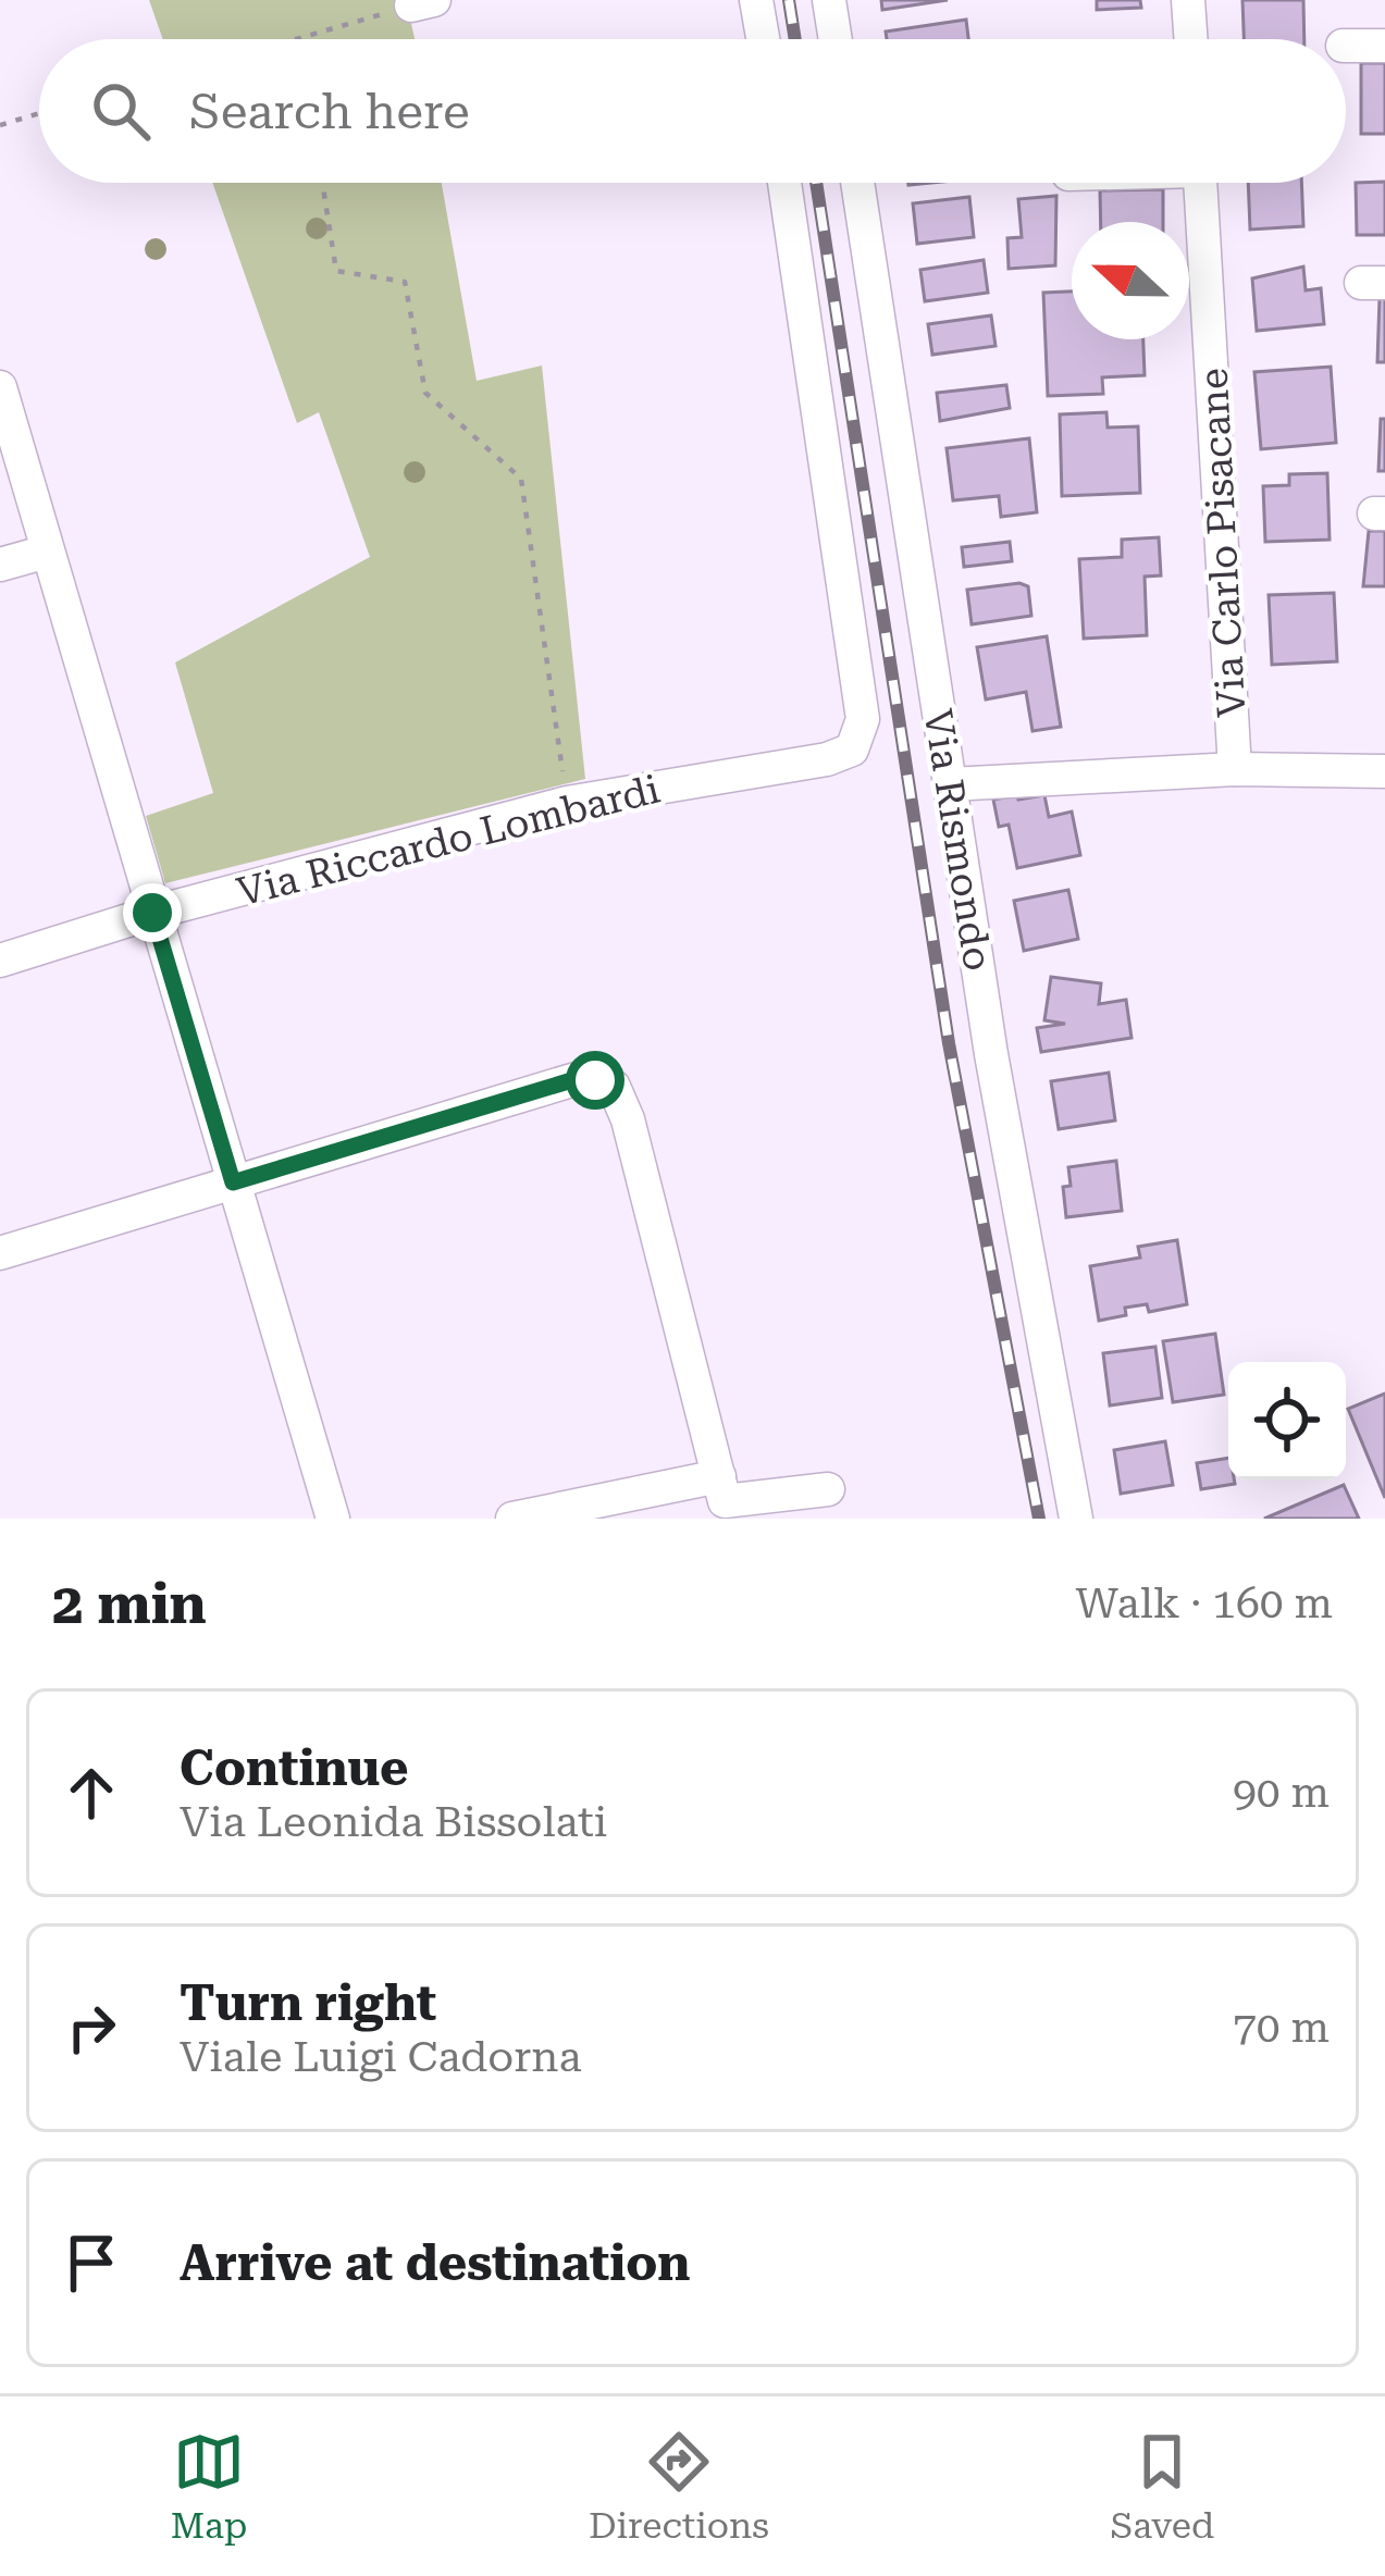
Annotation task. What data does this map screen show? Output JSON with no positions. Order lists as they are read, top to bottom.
{
  "streets": {
    "street": ["Via Carlo Pisacane", "Via Riccardo Lombardi", "Via Rismondo"]
  },
  "north": "left",
  "page": {
    "search": "Search here",
    "heading": ["2 min", "Walk · 160 m"],
    "list": [
      ["Continue", "Via Leonida Bissolati", "90 m"],
      ["Turn right", "Viale Luigi Cadorna", "70 m"],
      "Arrive at destination"
    ],
    "nav": ["Map", "Directions", "Saved"]
  }
}
